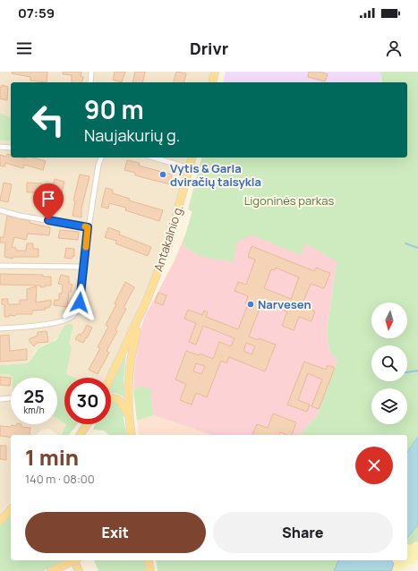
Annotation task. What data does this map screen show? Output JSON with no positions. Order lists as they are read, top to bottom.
{
  "streets": {
    "main road": ["Antakalnio g."]
  },
  "parks": ["Ligoninės parkas"],
  "places": ["Vytis & Garla dviračių taisykla", "Narvesen"],
  "north": "bottom",
  "page": {
    "status": "07:59",
    "header": "Drivr",
    "turn": ["90 m", "Naujakurių g."],
    "speed": "25 km/h",
    "limit": "30",
    "heading": ["1 min", "140 m · 08:00"],
    "buttons": ["Exit", "Share"]
  }
}
